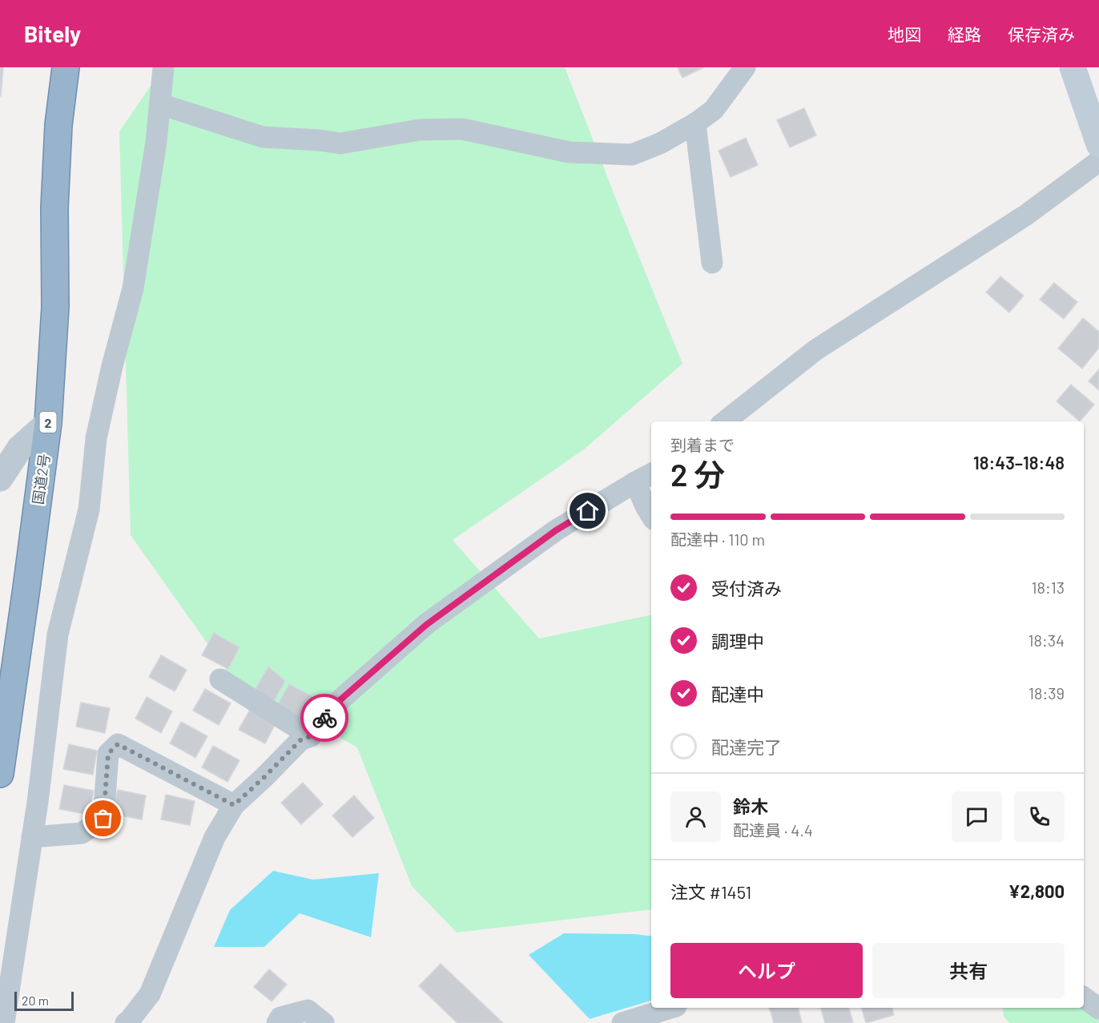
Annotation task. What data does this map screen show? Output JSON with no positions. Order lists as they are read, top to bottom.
{
  "streets": {
    "highway": ["2", "国道2号"]
  },
  "scale_bar": "20 m",
  "page": {
    "header": "Bitely",
    "nav": ["地図", "経路", "保存済み"],
    "heading": ["2 分", "到着まで", "18:43–18:48"],
    "panel": [
      "鈴木",
      "配達員 · 4.4",
      "注文 #1451",
      "¥2,800"
    ],
    "bar": "配達中 · 110 m",
    "list": [
      ["受付済み", "18:13"],
      ["調理中", "18:34"],
      ["配達中", "18:39"],
      "配達完了"
    ],
    "buttons": ["ヘルプ", "共有"],
    "scale": "20 m"
  }
}
